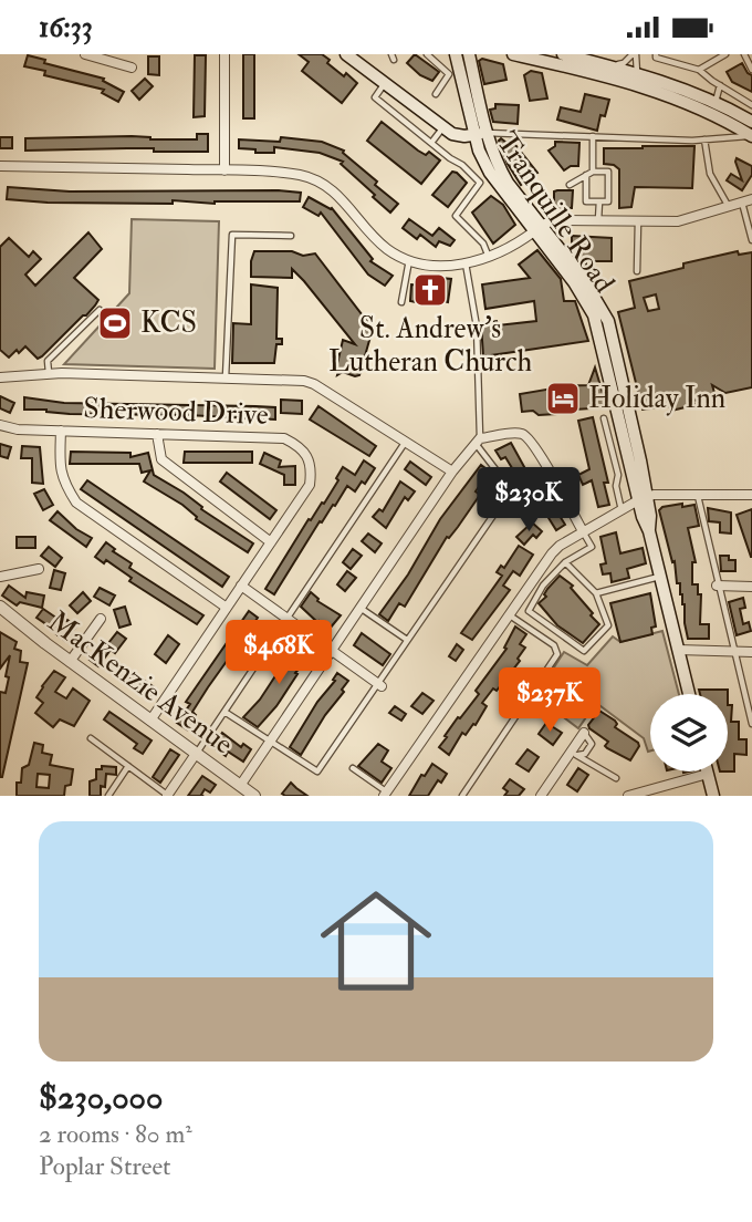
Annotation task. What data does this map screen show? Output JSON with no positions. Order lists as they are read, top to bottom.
{
  "streets": {
    "main road": ["Tranquille Road"],
    "street": ["Sherwood Drive", "MacKenzie Avenue"]
  },
  "crossings": [
    ["Sherwood Drive", "MacKenzie Avenue"]
  ],
  "places": {
    "church": ["St. Andrew’s Lutheran Church"],
    "sports": ["KCS"],
    "hotel": ["Holiday Inn"]
  },
  "page": {
    "status": "16:33",
    "price": ["$230K", "$468K", "$237K"],
    "list": [
      {
        "name": "$230,000",
        "note": "2 rooms · 80 m² · Poplar Street"
      }
    ]
  }
}
